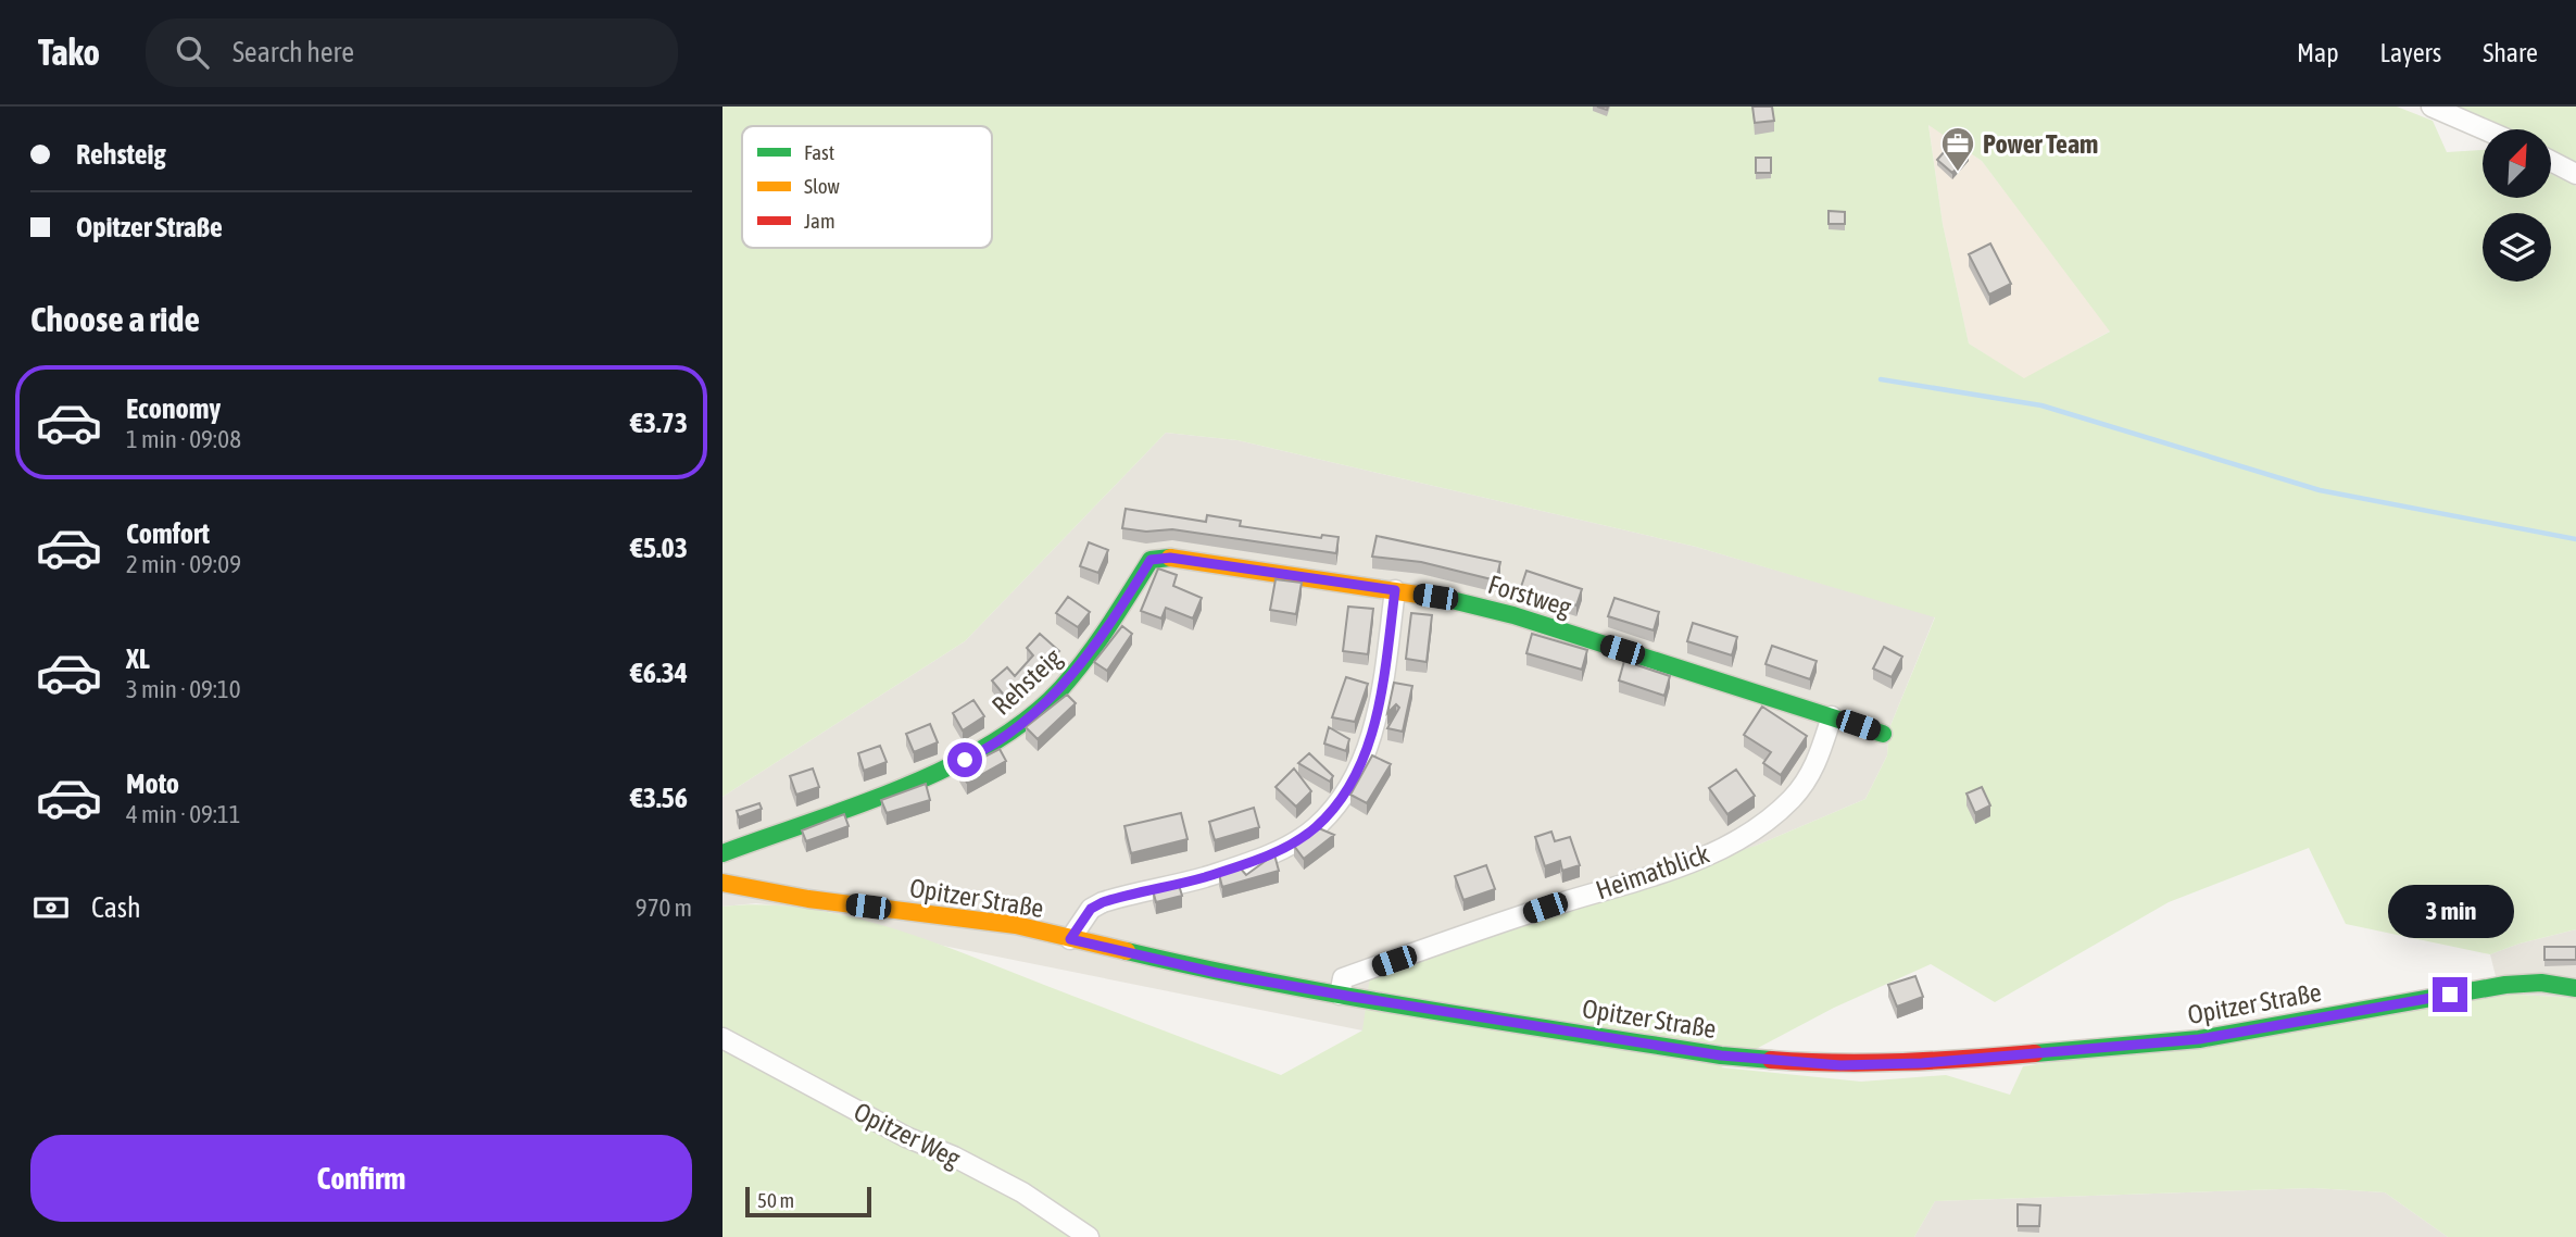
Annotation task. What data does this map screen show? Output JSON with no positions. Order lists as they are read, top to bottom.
{
  "streets": {
    "street": [
      "Forstweg",
      "Rehsteig",
      "Heimatblick",
      "Opitzer Straße",
      "Opitzer Weg"
    ]
  },
  "crossings": [
    ["Forstweg", "Rehsteig"],
    ["Forstweg", "Heimatblick"],
    ["Heimatblick", "Opitzer Straße"]
  ],
  "places": {
    "office": ["Power Team"]
  },
  "legend": ["Fast", "Slow", "Jam"],
  "scale_bar": "50 m",
  "north": "top right",
  "page": {
    "header": "Tako",
    "search": "Search here",
    "nav": ["Map", "Layers", "Share"],
    "banner": ["Rehsteig", "Opitzer Straße"],
    "heading": "Choose a ride",
    "list": [
      {
        "name": "Economy",
        "note": "1 min · 09:08",
        "value": "€3.73"
      },
      {
        "name": "Comfort",
        "note": "2 min · 09:09",
        "value": "€5.03"
      },
      {
        "name": "XL",
        "note": "3 min · 09:10",
        "value": "€6.34"
      },
      {
        "name": "Moto",
        "note": "4 min · 09:11",
        "value": "€3.56"
      }
    ],
    "pay": ["Cash", "970 m"],
    "bubble": "3 min",
    "buttons": "Confirm",
    "scale": "50 m"
  }
}
